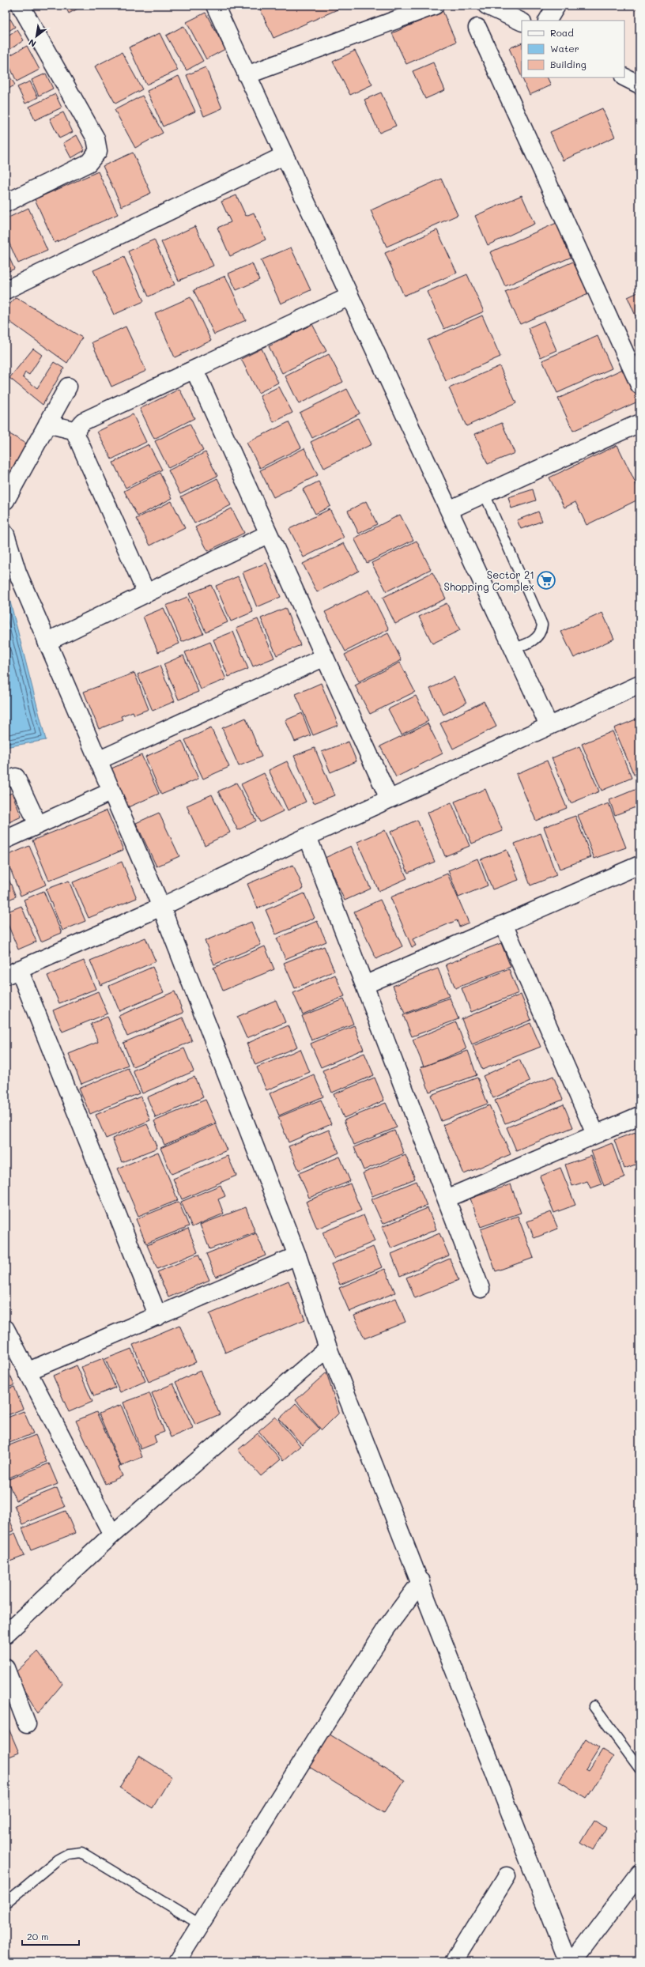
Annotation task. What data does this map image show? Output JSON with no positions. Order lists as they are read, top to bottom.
{
  "places": {
    "supermarket": ["Sector 21 Shopping Complex"]
  },
  "legend": ["Road", "Water", "Building"],
  "scale_bar": "20 m",
  "north": "bottom left"
}
